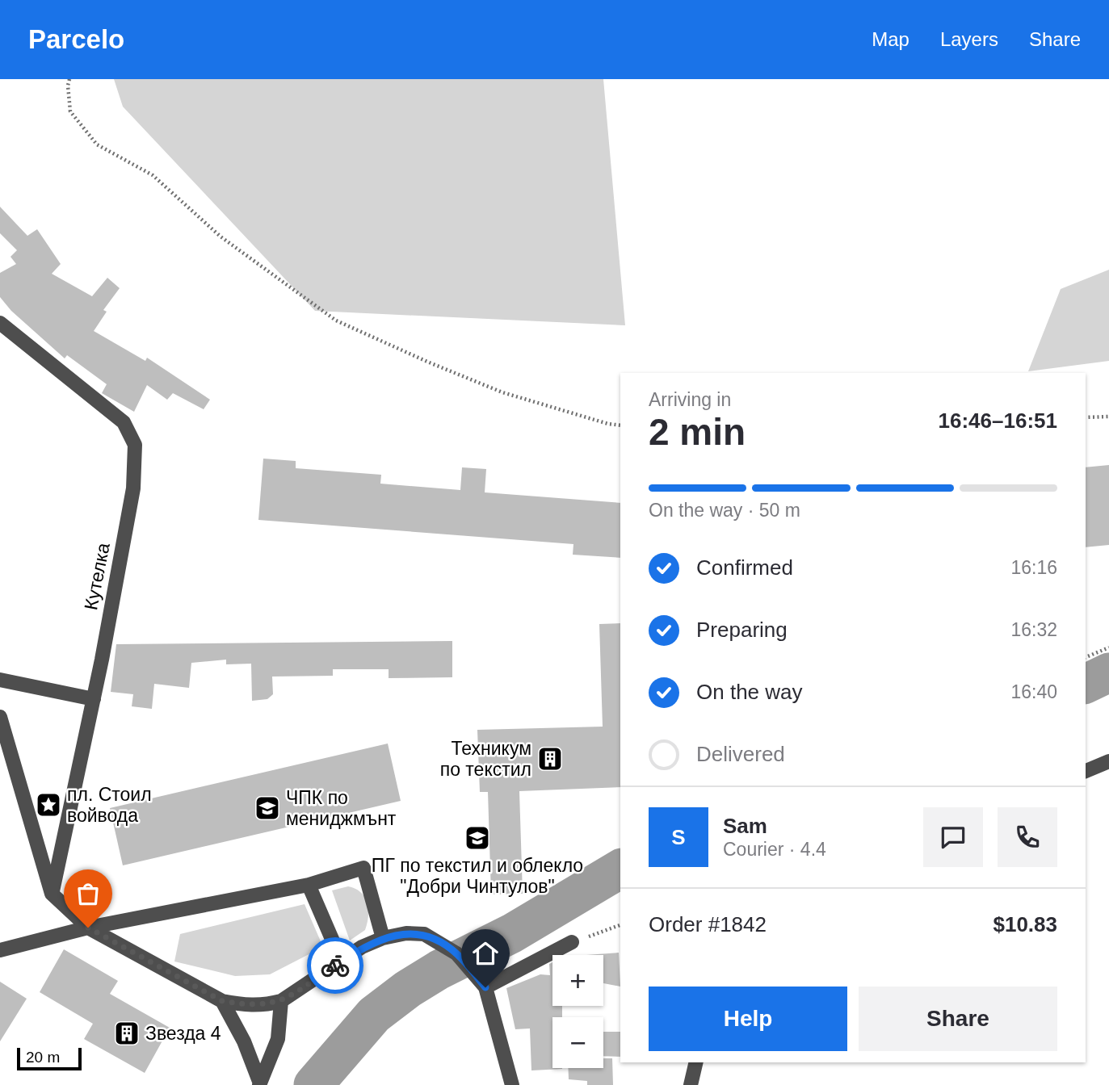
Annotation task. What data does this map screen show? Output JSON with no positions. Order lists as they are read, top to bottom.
{
  "streets": {
    "street": ["Кутелка"]
  },
  "places": {
    "building": ["Техникум по текстил", "Звезда 4"],
    "place": ["пл. Стоил войвода"],
    "school or university": ["ЧПК по мениджмънт", "ПГ по текстил и облекло \"Добри Чинтулов\""]
  },
  "scale_bar": "20 m",
  "page": {
    "header": "Parcelo",
    "nav": ["Map", "Layers", "Share"],
    "heading": ["2 min", "Arriving in", "16:46–16:51"],
    "panel": [
      "Sam",
      "Courier · 4.4",
      "Order #1842",
      "$10.83"
    ],
    "bar": "On the way · 50 m",
    "list": [
      ["Confirmed", "16:16"],
      ["Preparing", "16:32"],
      ["On the way", "16:40"],
      "Delivered"
    ],
    "round": "S",
    "map_buttons": ["+", "−"],
    "buttons": ["Help", "Share"],
    "scale": "20 m"
  }
}
